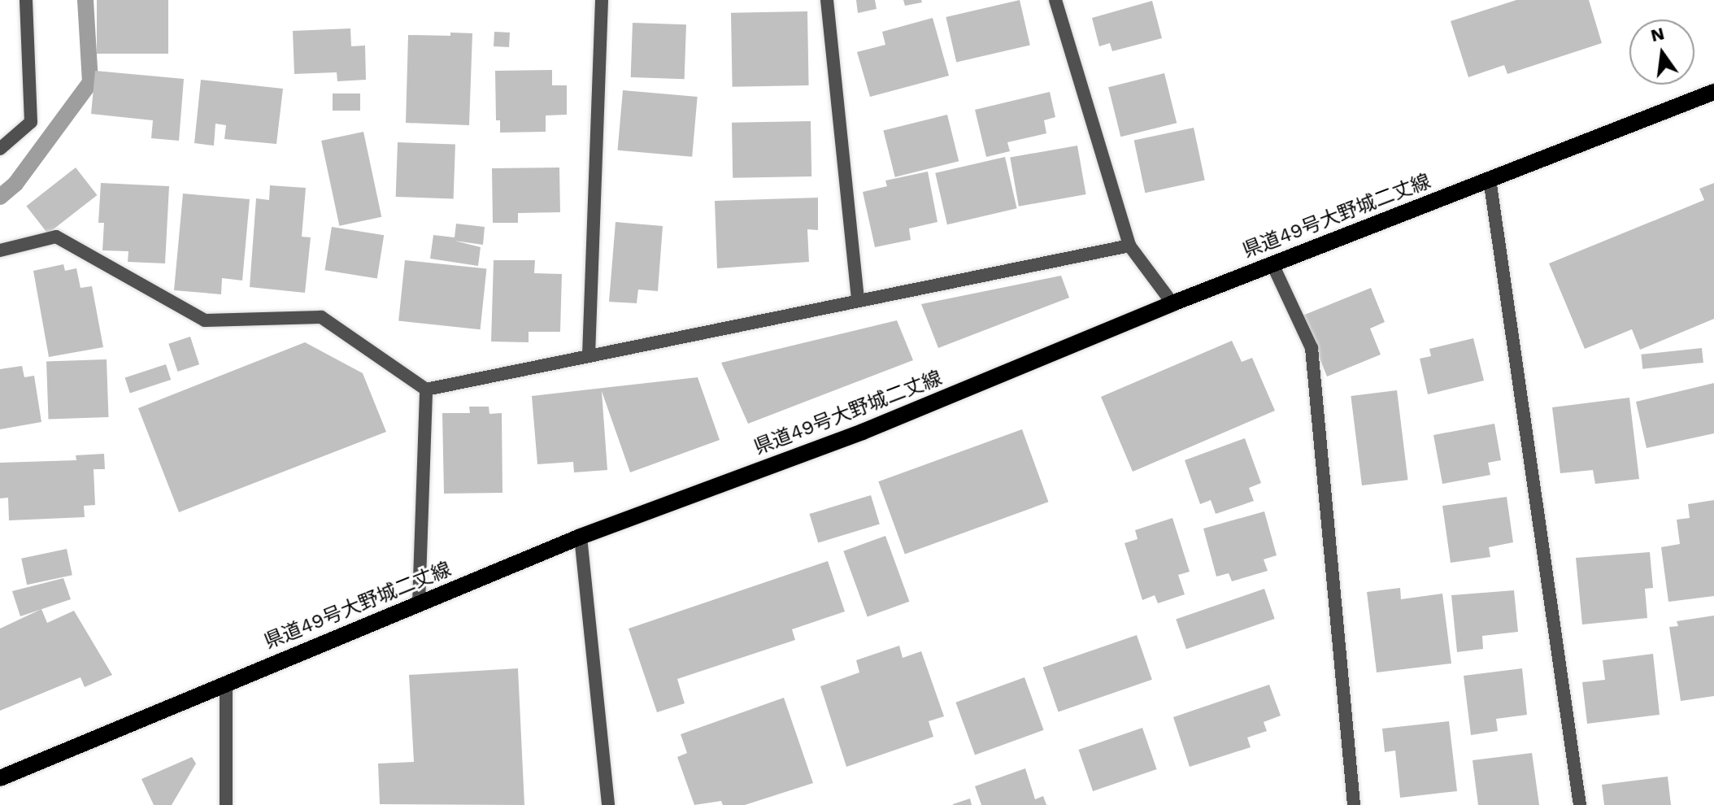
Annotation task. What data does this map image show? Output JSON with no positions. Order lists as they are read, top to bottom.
{
  "streets": {
    "main road": ["県道49号大野城二丈線"]
  },
  "north": "top"
}
